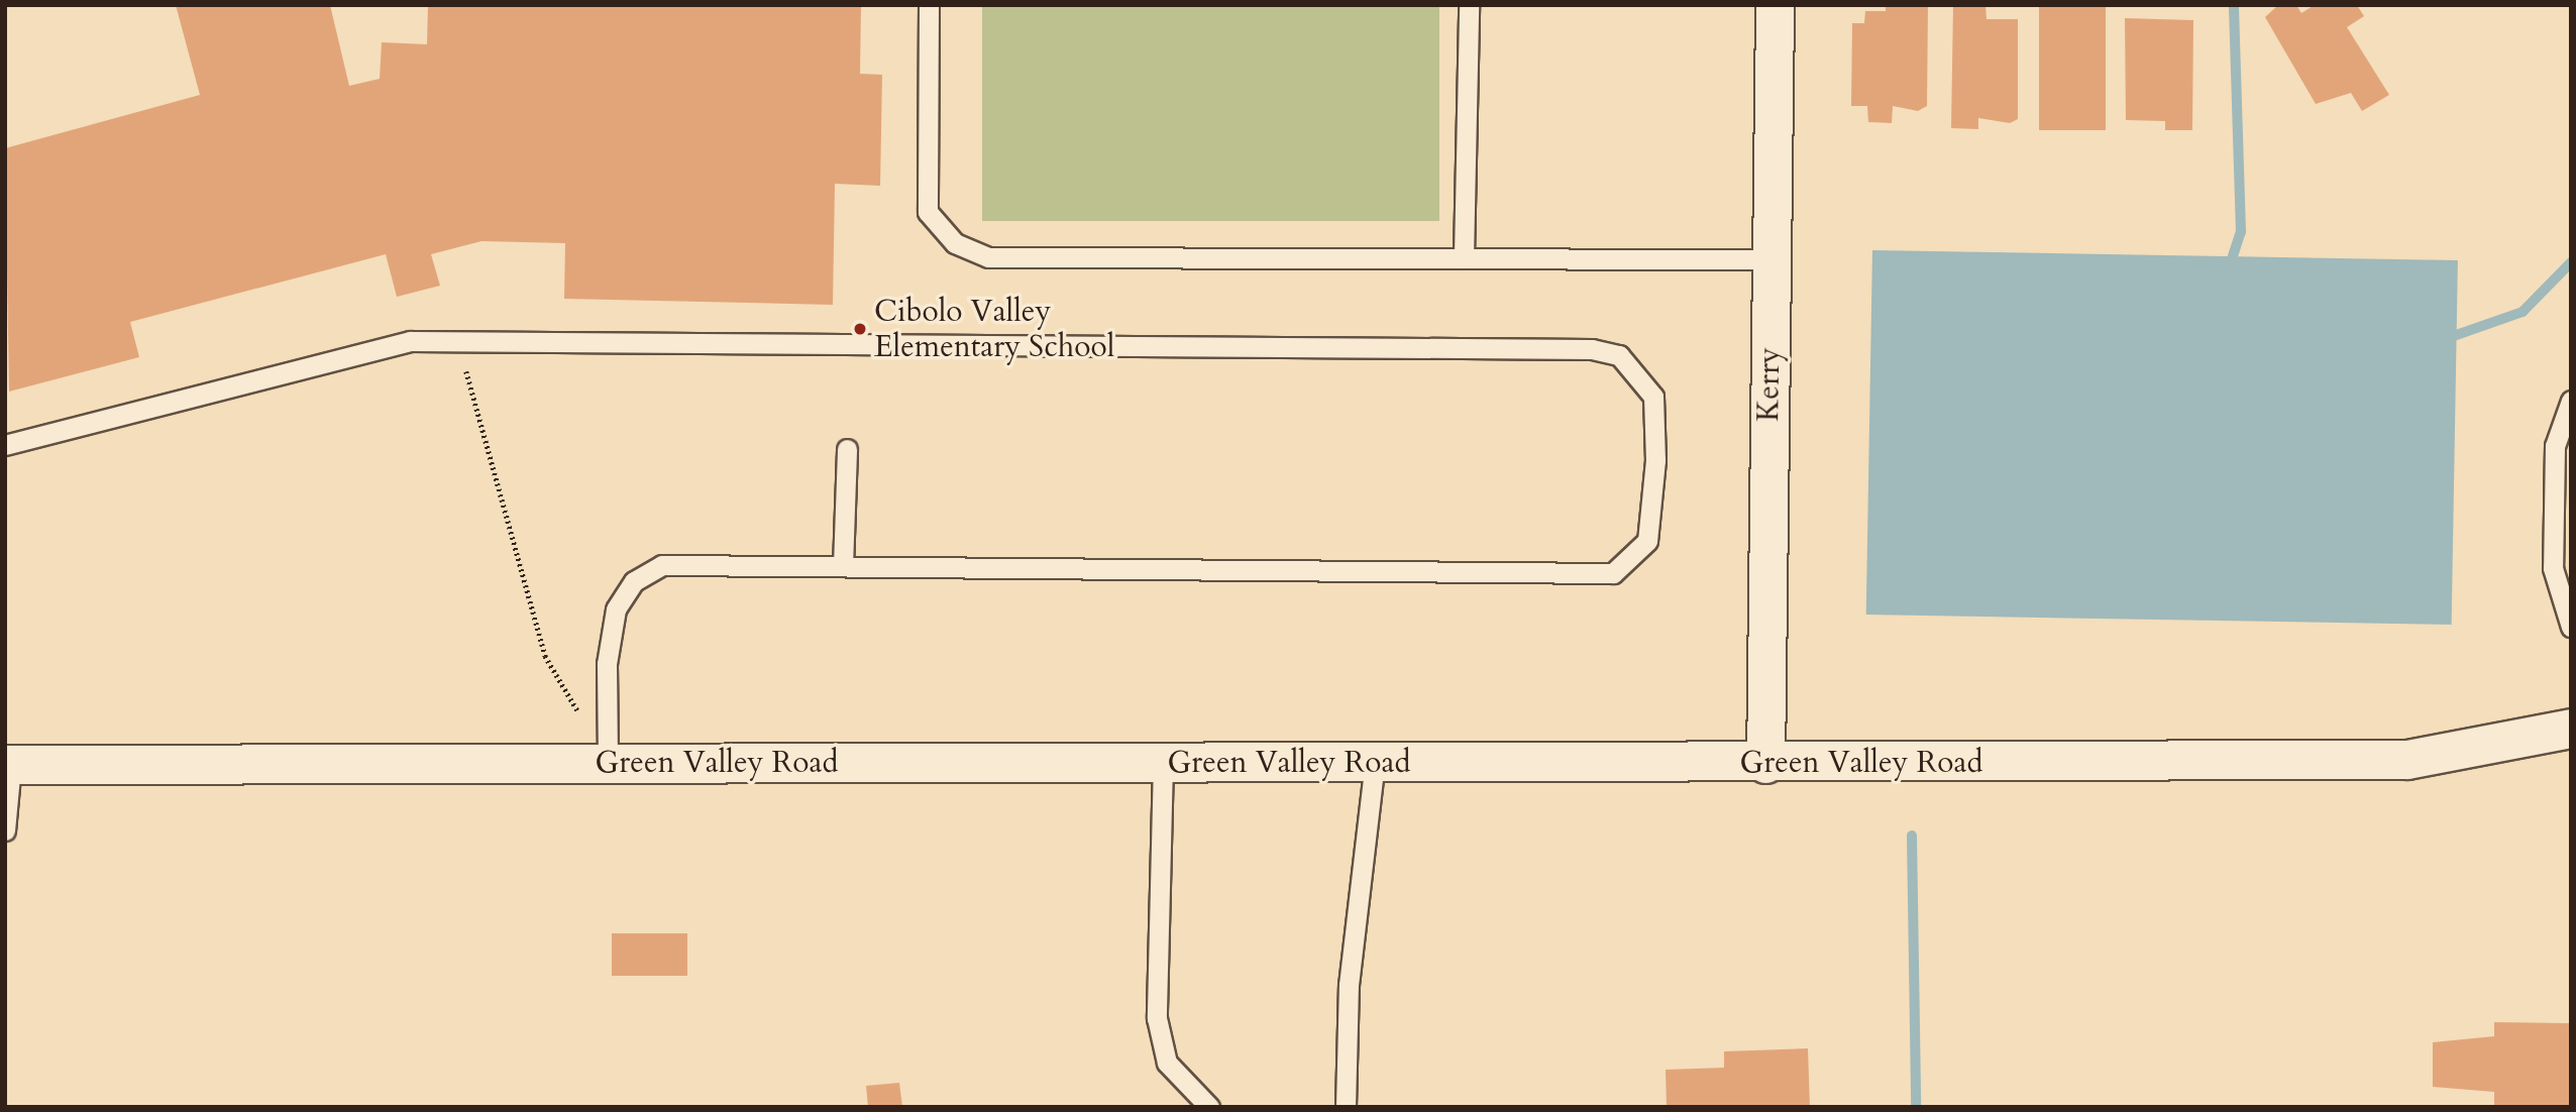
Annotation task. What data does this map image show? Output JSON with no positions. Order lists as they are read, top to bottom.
{
  "streets": {
    "street": ["Kerry", "Green Valley Road"]
  },
  "crossings": [
    ["Kerry", "Green Valley Road"]
  ],
  "places": ["Cibolo Valley Elementary School"]
}
